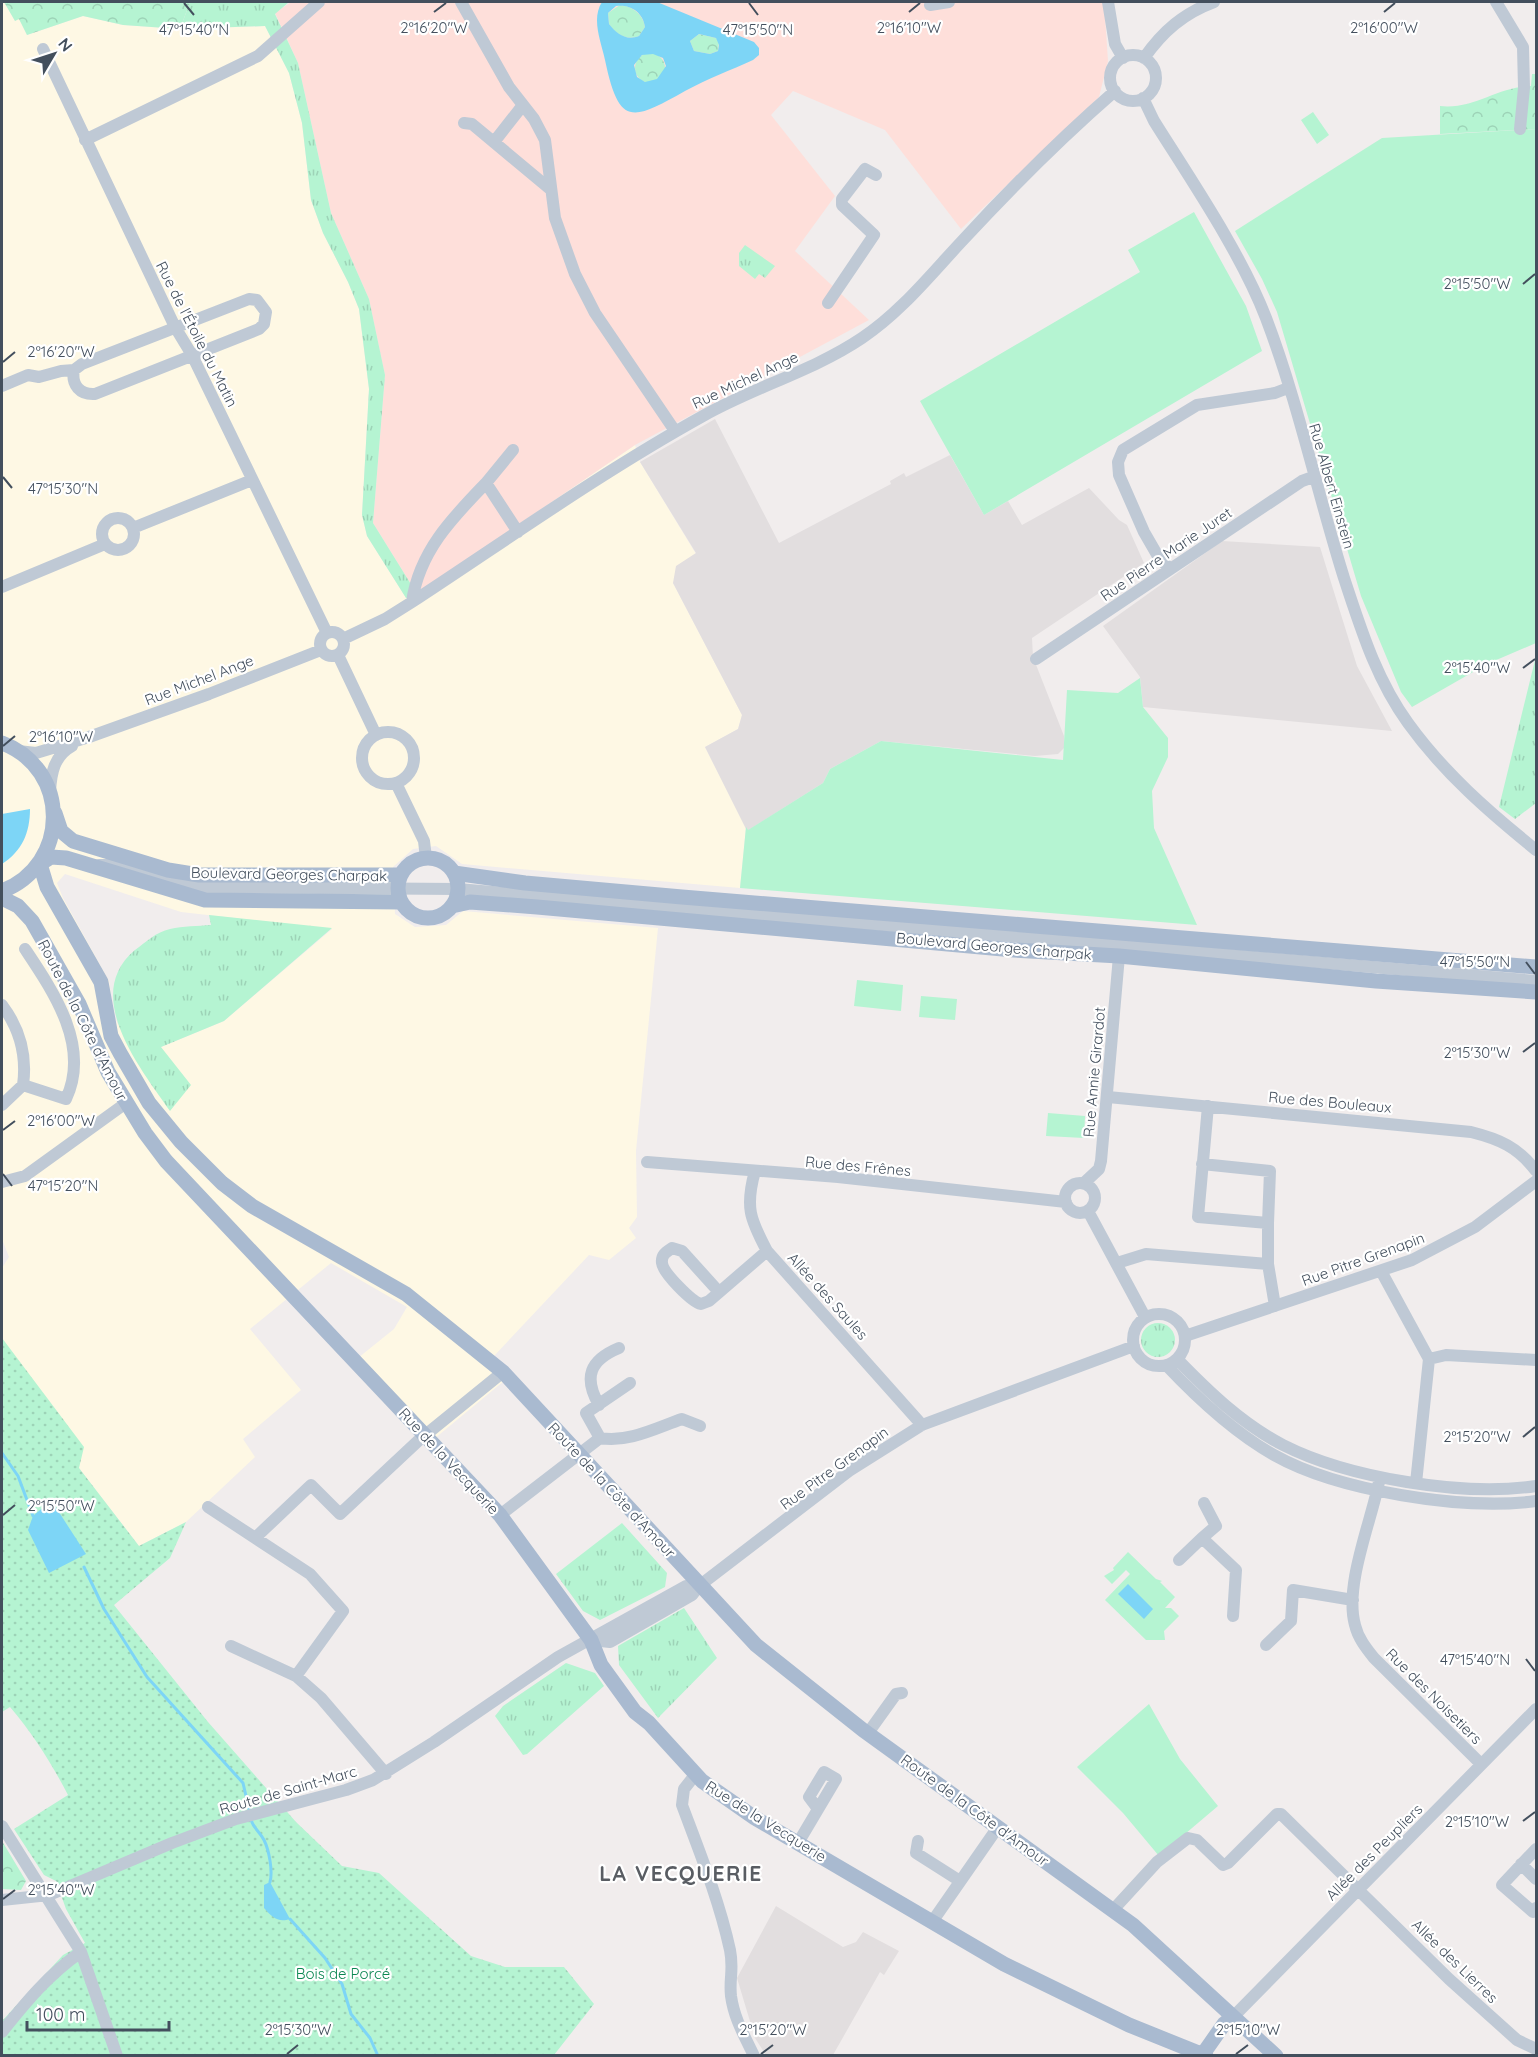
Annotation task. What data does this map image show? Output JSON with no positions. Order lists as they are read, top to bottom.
{
  "streets": {
    "main road": ["Boulevard Georges Charpak", "Route de la Côte d'Amour", "Rue de la Vecquerie"],
    "street": [
      "Rue de l'Étoile du Matin",
      "Rue Michel Ange",
      "Rue Albert Einstein",
      "Rue Pierre Marie Juret",
      "Rue Annie Girardot",
      "Rue des Bouleaux",
      "Rue des Frênes",
      "Rue Pitre Grenapin",
      "Allée des Saules",
      "Rue des Noisetiers",
      "Route de Saint-Marc",
      "Allée des Peupliers",
      "Allée des Lierres"
    ]
  },
  "crossings": [
    ["Rue de l'Étoile du Matin", "Rue Michel Ange"],
    ["Rue Michel Ange", "Rue Albert Einstein"],
    ["Rue Albert Einstein", "Rue Pierre Marie Juret"],
    ["Boulevard Georges Charpak", "Route de la Côte d'Amour"],
    ["Boulevard Georges Charpak", "Rue Annie Girardot"],
    ["Route de la Côte d'Amour", "Rue Pitre Grenapin"],
    ["Route de la Côte d'Amour", "Rue de la Vecquerie"],
    ["Route de la Côte d'Amour", "Allée des Peupliers"],
    ["Route de la Côte d'Amour", "Allée des Lierres"],
    ["Rue Annie Girardot", "Rue des Bouleaux"],
    ["Rue Annie Girardot", "Rue des Frênes"],
    ["Rue des Frênes", "Allée des Saules"],
    ["Rue Pitre Grenapin", "Allée des Saules"],
    ["Rue Pitre Grenapin", "Rue de la Vecquerie"],
    ["Rue Pitre Grenapin", "Route de Saint-Marc"],
    ["Rue de la Vecquerie", "Route de Saint-Marc"],
    ["Rue des Noisetiers", "Allée des Peupliers"],
    ["Allée des Peupliers", "Allée des Lierres"]
  ],
  "districts": ["LA VECQUERIE"],
  "parks": ["Bois de Porcé"],
  "scale_bar": "100 m",
  "north": "top right",
  "coordinates": [
    "2°16'20\"W",
    "2°16'10\"W",
    "2°16'00\"W",
    "47°15'40\"N",
    "47°15'50\"N",
    "2°15'50\"W",
    "47°15'30\"N",
    "2°15'40\"W",
    "2°15'30\"W",
    "47°15'20\"N",
    "2°15'20\"W",
    "2°15'10\"W"
  ]
}
